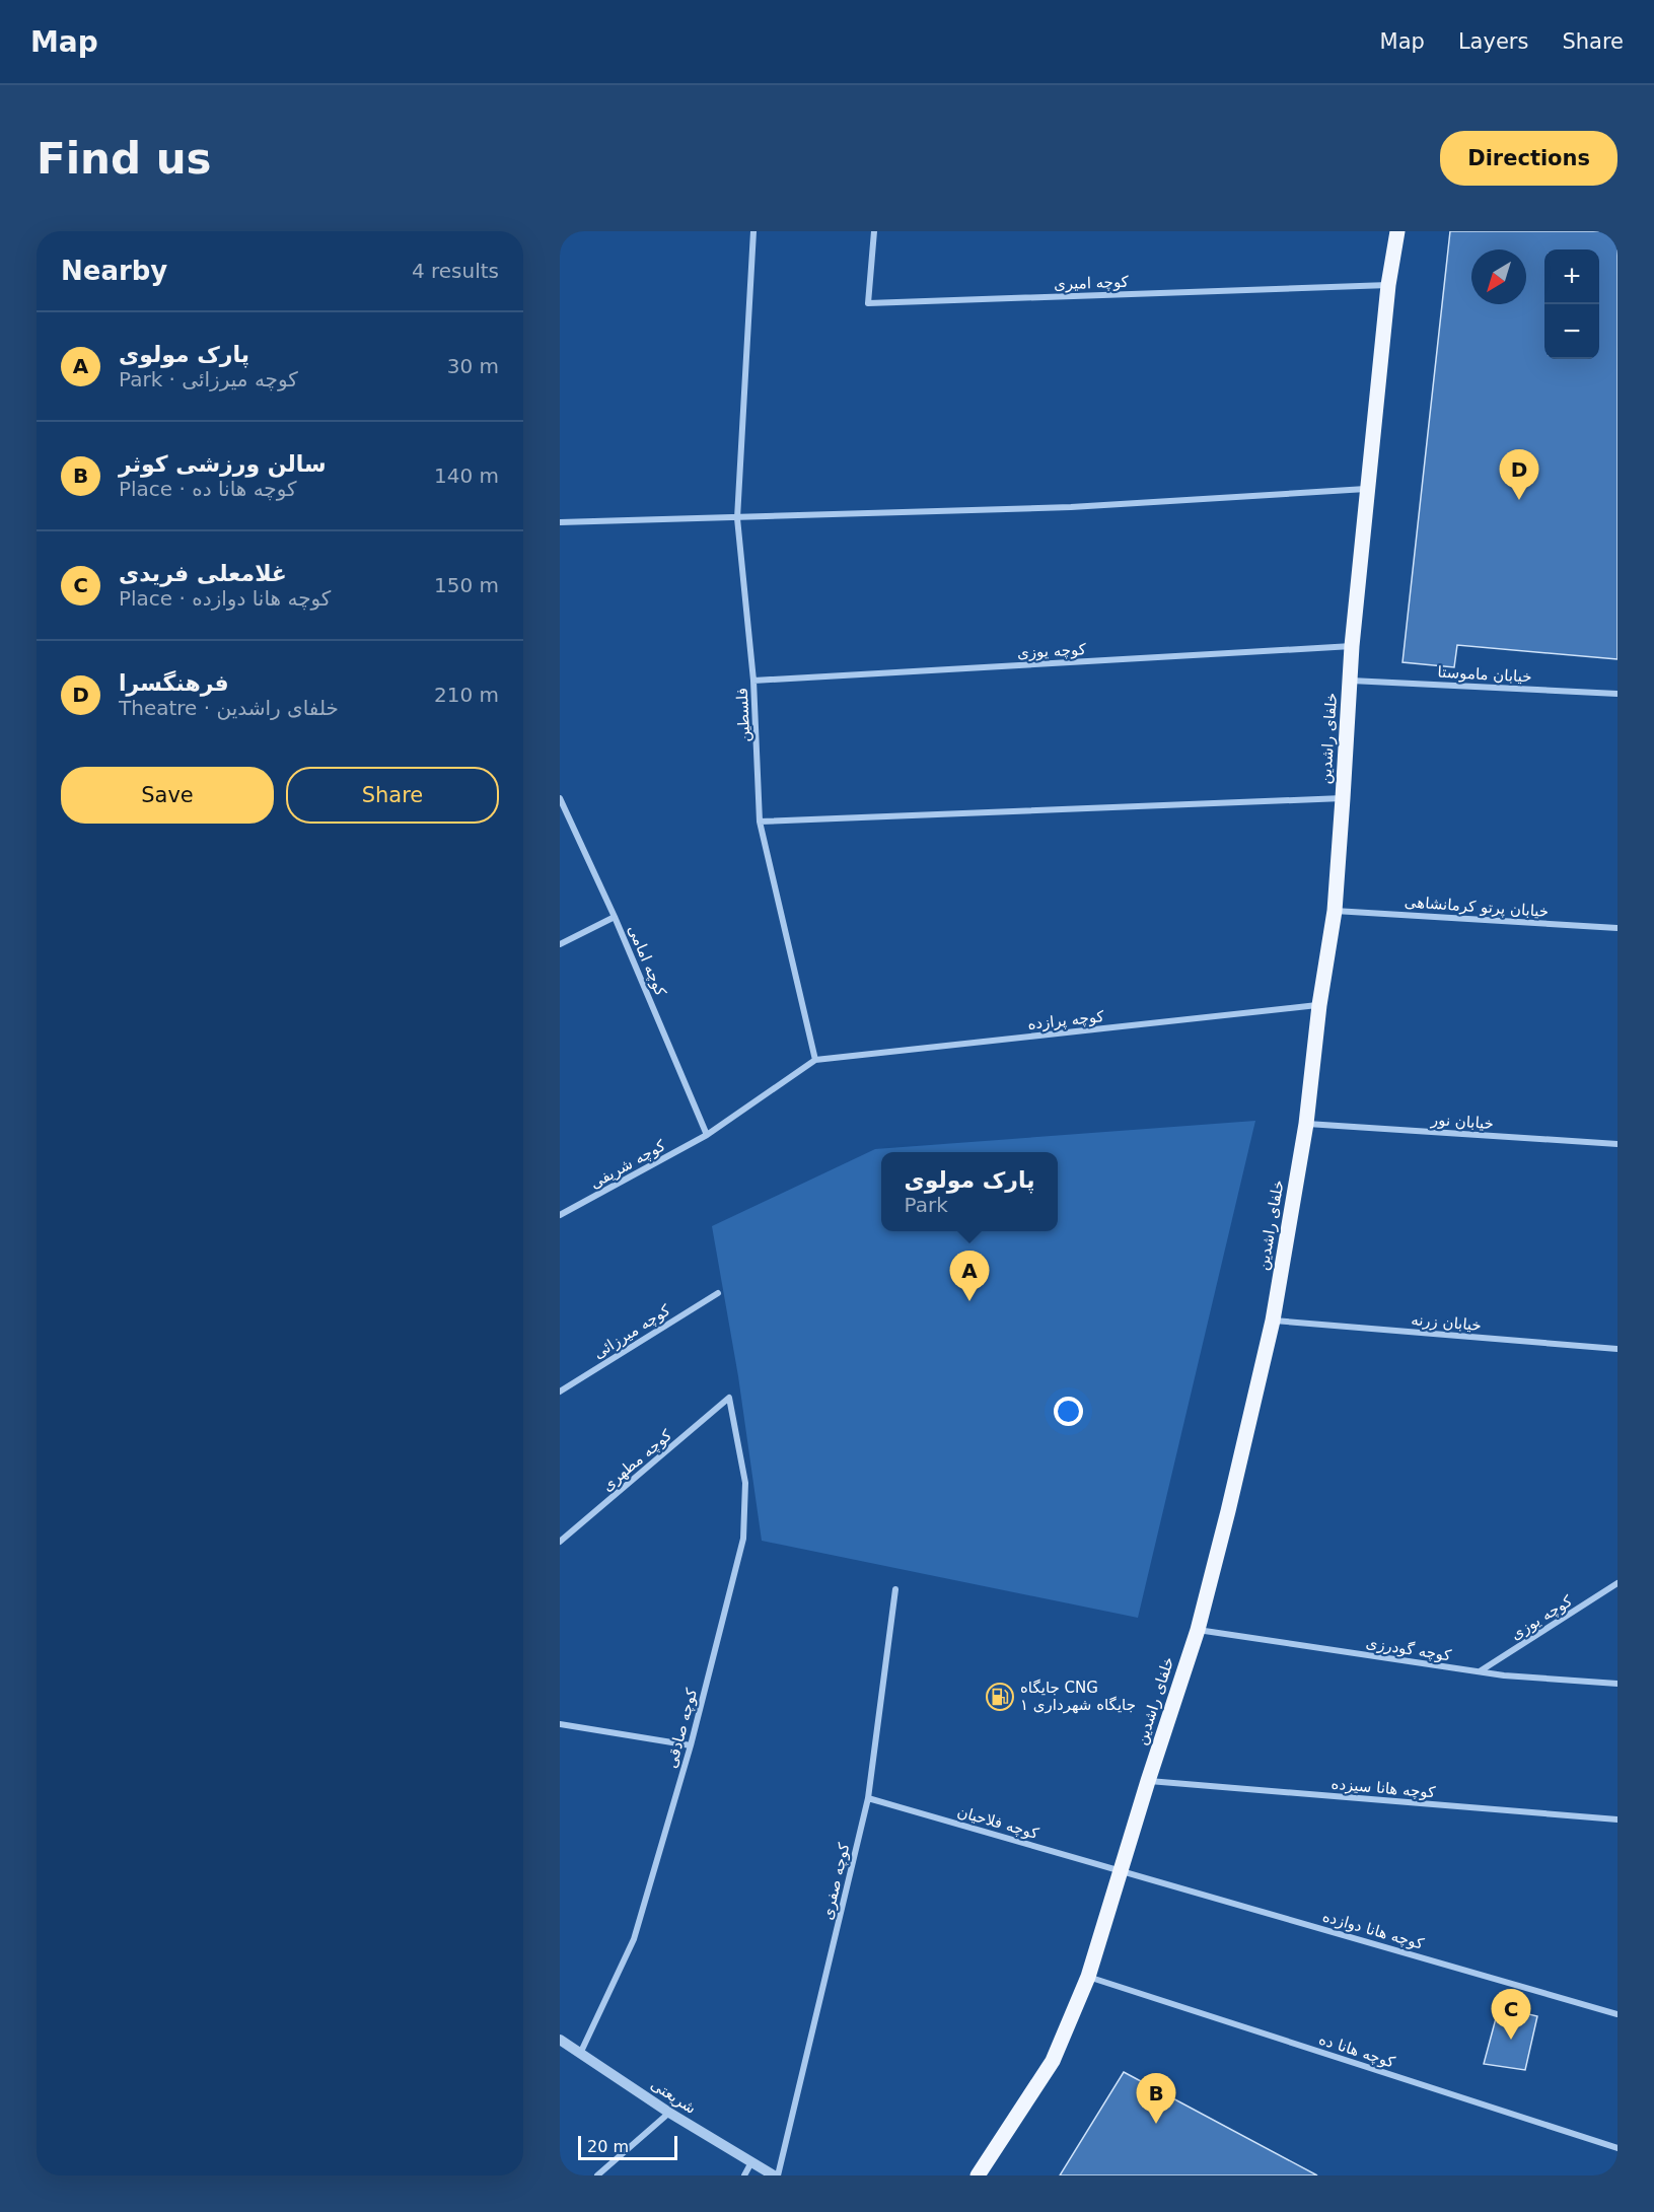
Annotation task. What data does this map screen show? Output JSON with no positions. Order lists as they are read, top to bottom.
{
  "streets": {
    "main road": ["خلفای راشدین"],
    "street": [
      "کوچه امیری",
      "کوچه یوزی",
      "خیابان ماموستا",
      "فلسطین",
      "خیابان پرتو کرمانشاهی",
      "کوچه امامی",
      "کوچه پرازده",
      "خیابان نور",
      "کوچه شریفی",
      "خیابان زرنه",
      "کوچه میرزائی",
      "کوچه مطهری",
      "کوچه گودرزی",
      "کوچه صادقی",
      "کوچه هانا سیزده",
      "کوچه فلاحیان",
      "کوچه صفری",
      "کوچه هانا دوازده",
      "کوچه هانا ده",
      "شریعتی"
    ]
  },
  "crossings": [
    ["کوچه امیری", "خلفای راشدین"],
    ["کوچه یوزی", "فلسطین"],
    ["کوچه یوزی", "خلفای راشدین"],
    ["کوچه یوزی", "کوچه گودرزی"],
    ["خیابان ماموستا", "خلفای راشدین"],
    ["فلسطین", "کوچه پرازده"],
    ["خلفای راشدین", "خیابان پرتو کرمانشاهی"],
    ["خلفای راشدین", "کوچه پرازده"],
    ["خلفای راشدین", "خیابان نور"],
    ["خلفای راشدین", "خیابان زرنه"],
    ["خلفای راشدین", "کوچه گودرزی"],
    ["خلفای راشدین", "کوچه هانا سیزده"],
    ["خلفای راشدین", "کوچه فلاحیان"],
    ["خلفای راشدین", "کوچه هانا دوازده"],
    ["خلفای راشدین", "کوچه هانا ده"],
    ["کوچه امامی", "کوچه شریفی"],
    ["کوچه مطهری", "کوچه صادقی"],
    ["کوچه صادقی", "شریعتی"],
    ["کوچه فلاحیان", "کوچه صفری"],
    ["کوچه فلاحیان", "کوچه هانا دوازده"],
    ["کوچه صفری", "شریعتی"]
  ],
  "places": {
    "fuel station": ["جایگاه CNG جایگاه شهرداری ۱"]
  },
  "scale_bar": "20 m",
  "north": "bottom left",
  "page": {
    "header": "Map",
    "nav": ["Map", "Layers", "Share"],
    "buttons": [
      "Directions",
      ["Save", "Share"]
    ],
    "title": "Find us",
    "heading": ["Nearby", "4 results"],
    "map_buttons": ["+", "−"],
    "list": [
      {
        "mark": "A",
        "name": "پارک مولوی",
        "note": "Park · کوچه میرزائی",
        "value": "30 m"
      },
      {
        "mark": "B",
        "name": "سالن ورزشی کوثر",
        "note": "Place · کوچه هانا ده",
        "value": "140 m"
      },
      {
        "mark": "C",
        "name": "غلامعلی فریدی",
        "note": "Place · کوچه هانا دوازده",
        "value": "150 m"
      },
      {
        "mark": "D",
        "name": "فرهنگسرا",
        "note": "Theatre · خلفای راشدین",
        "value": "210 m"
      }
    ],
    "pins": [
      "D",
      "A",
      "C",
      "B"
    ],
    "popup": ["پارک مولوی", "Park"],
    "scale": "20 m"
  }
}
